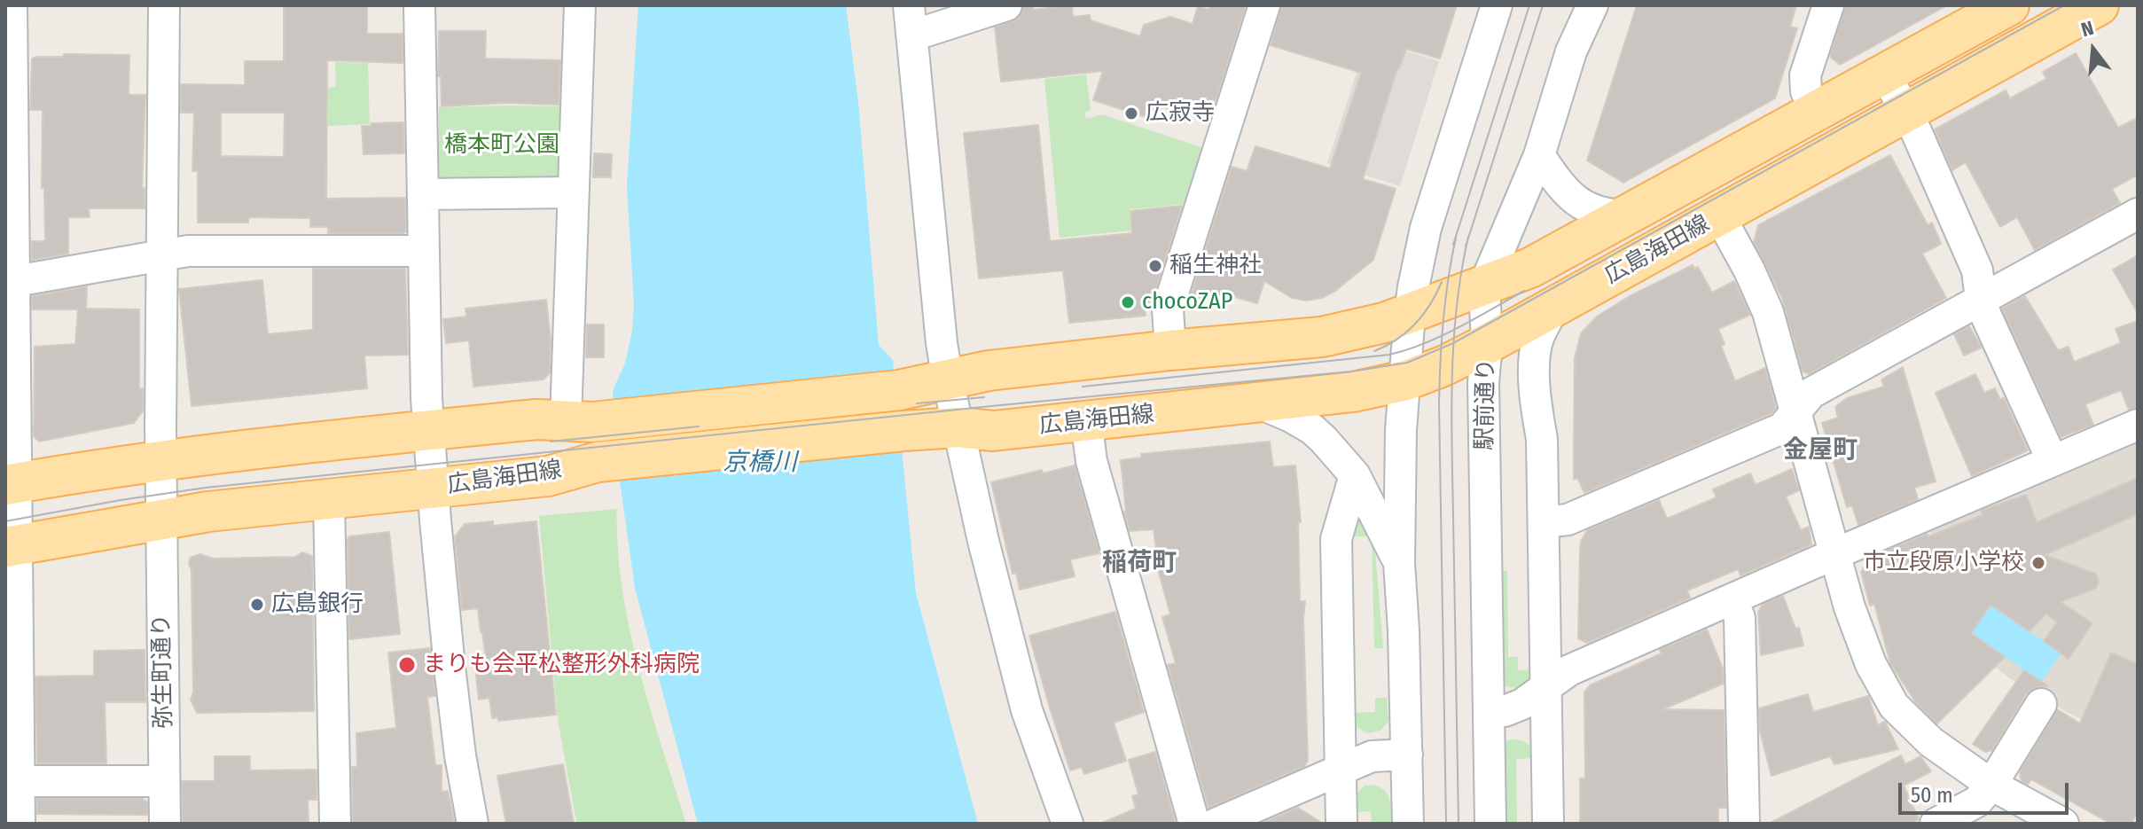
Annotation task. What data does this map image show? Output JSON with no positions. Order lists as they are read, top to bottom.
{
  "streets": {
    "main road": ["広島海田線"],
    "street": ["駅前通り", "弥生町通り"]
  },
  "crossings": [
    ["広島海田線", "駅前通り"],
    ["広島海田線", "弥生町通り"]
  ],
  "districts": ["金屋町", "稲荷町"],
  "water": ["京橋川"],
  "parks": ["橋本町公園"],
  "places": [
    "広寂寺",
    "稲生神社",
    "chocoZAP",
    "市立段原小学校",
    "広島銀行",
    "まりも会平松整形外科病院"
  ],
  "scale_bar": "50 m",
  "north": "top"
}
